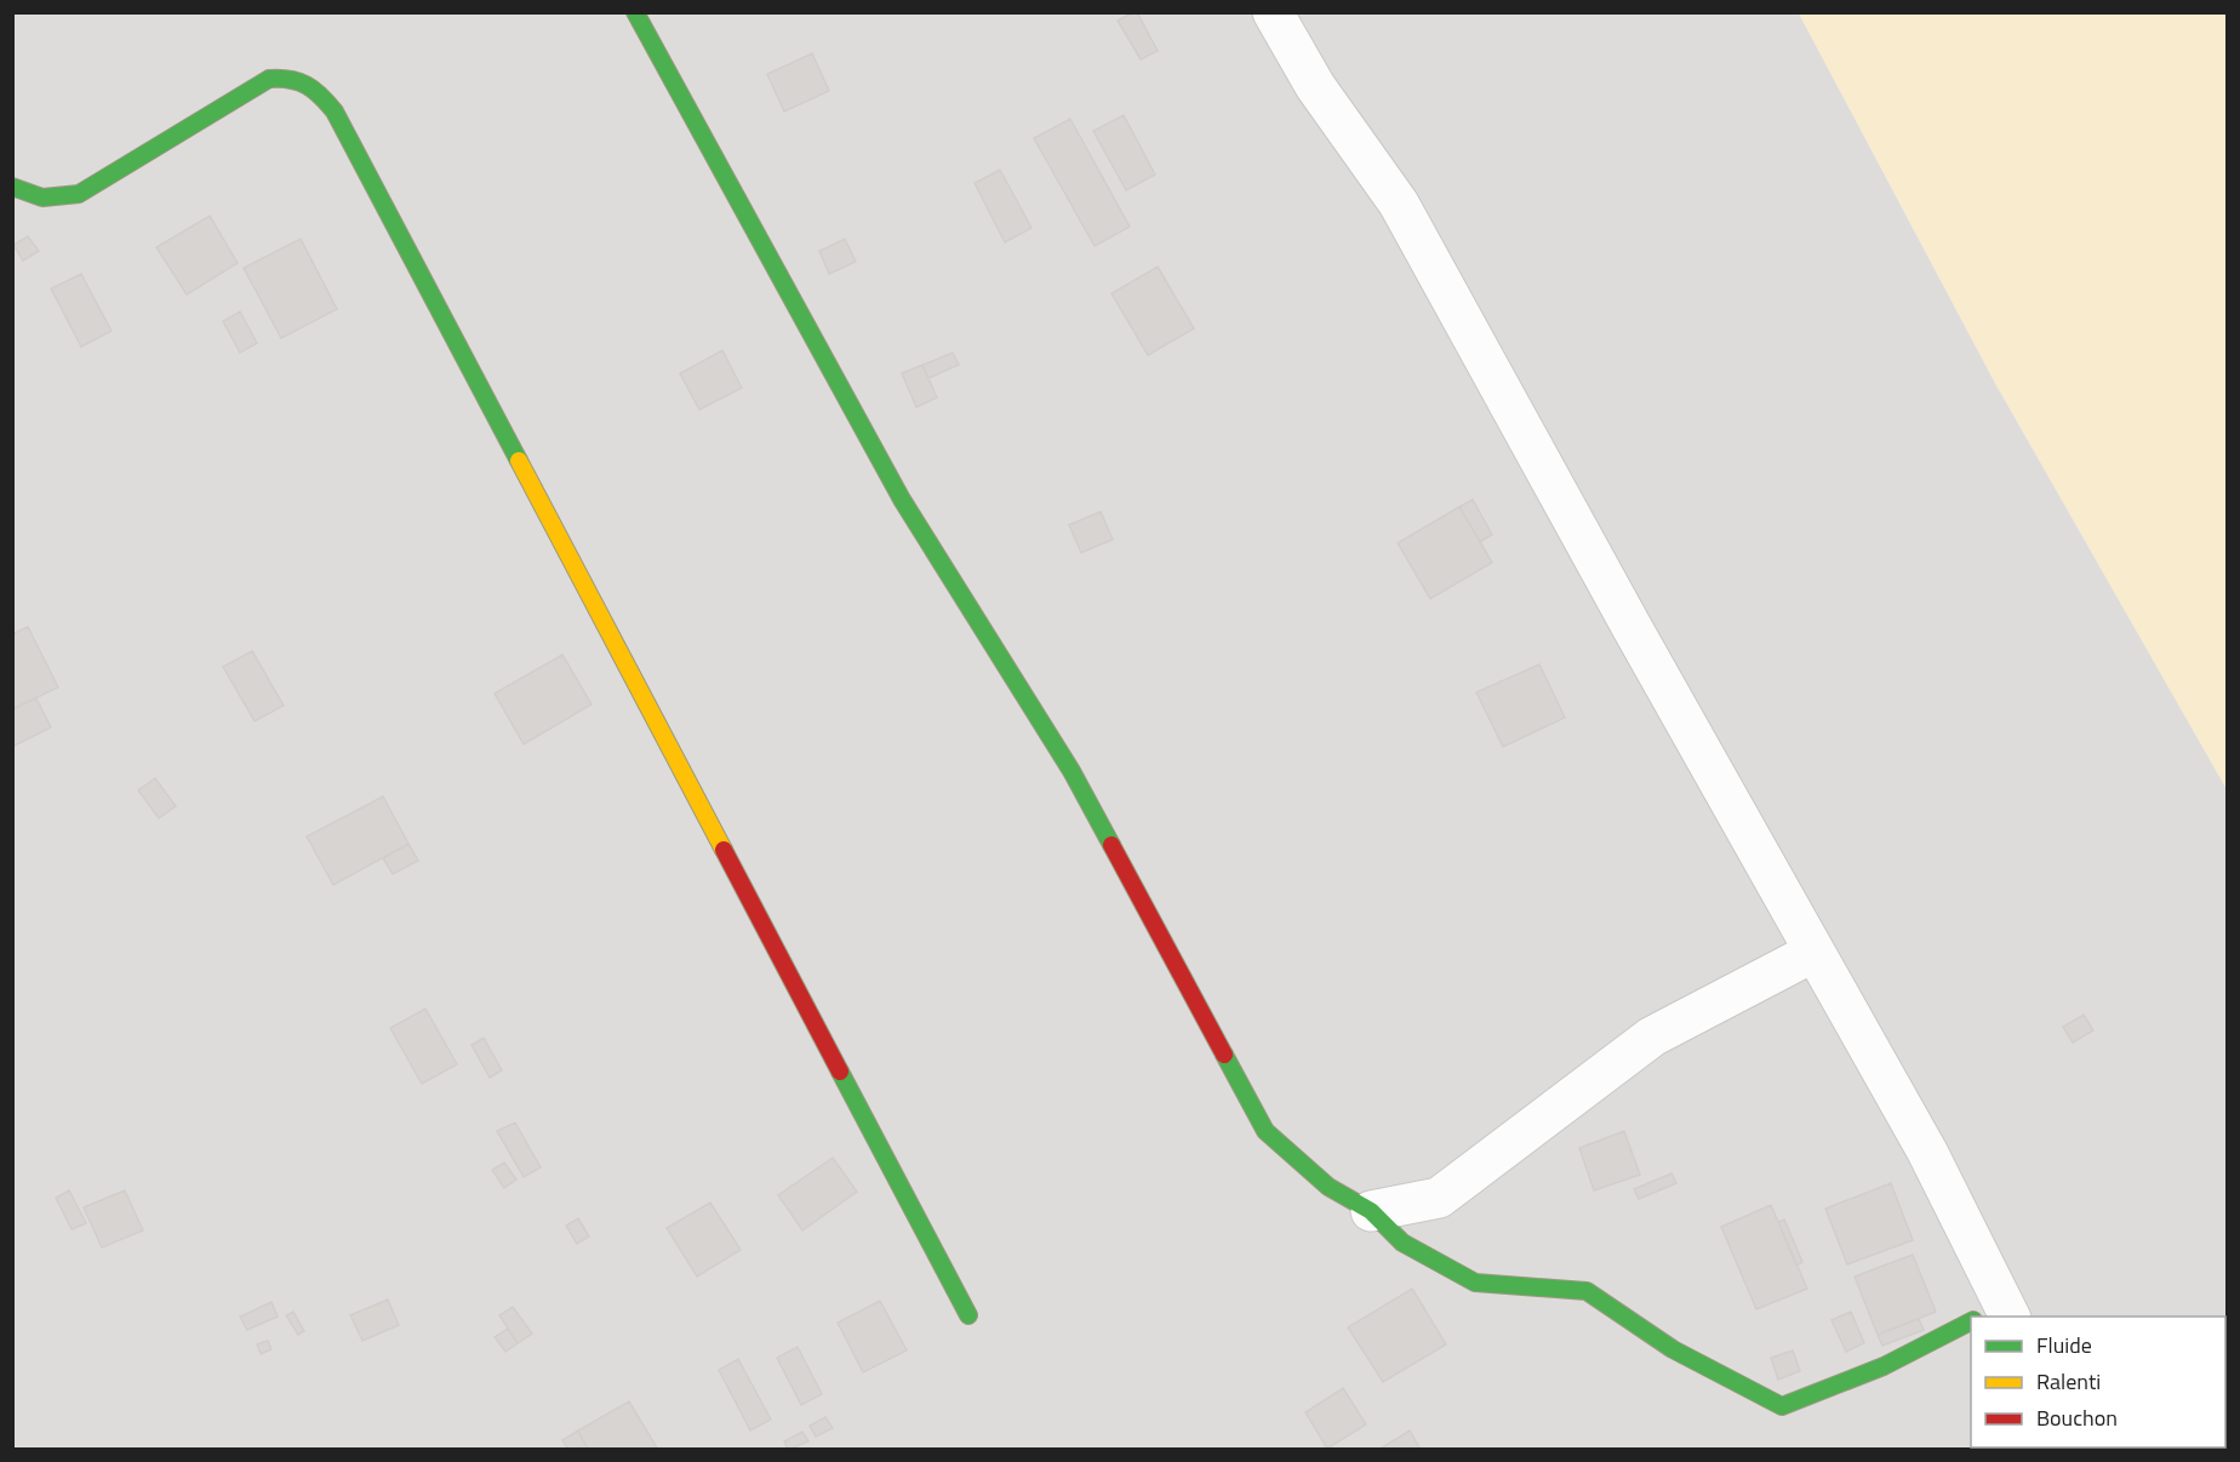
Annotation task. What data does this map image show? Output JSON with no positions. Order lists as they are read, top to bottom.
{
  "legend": ["Fluide", "Ralenti", "Bouchon"]
}
